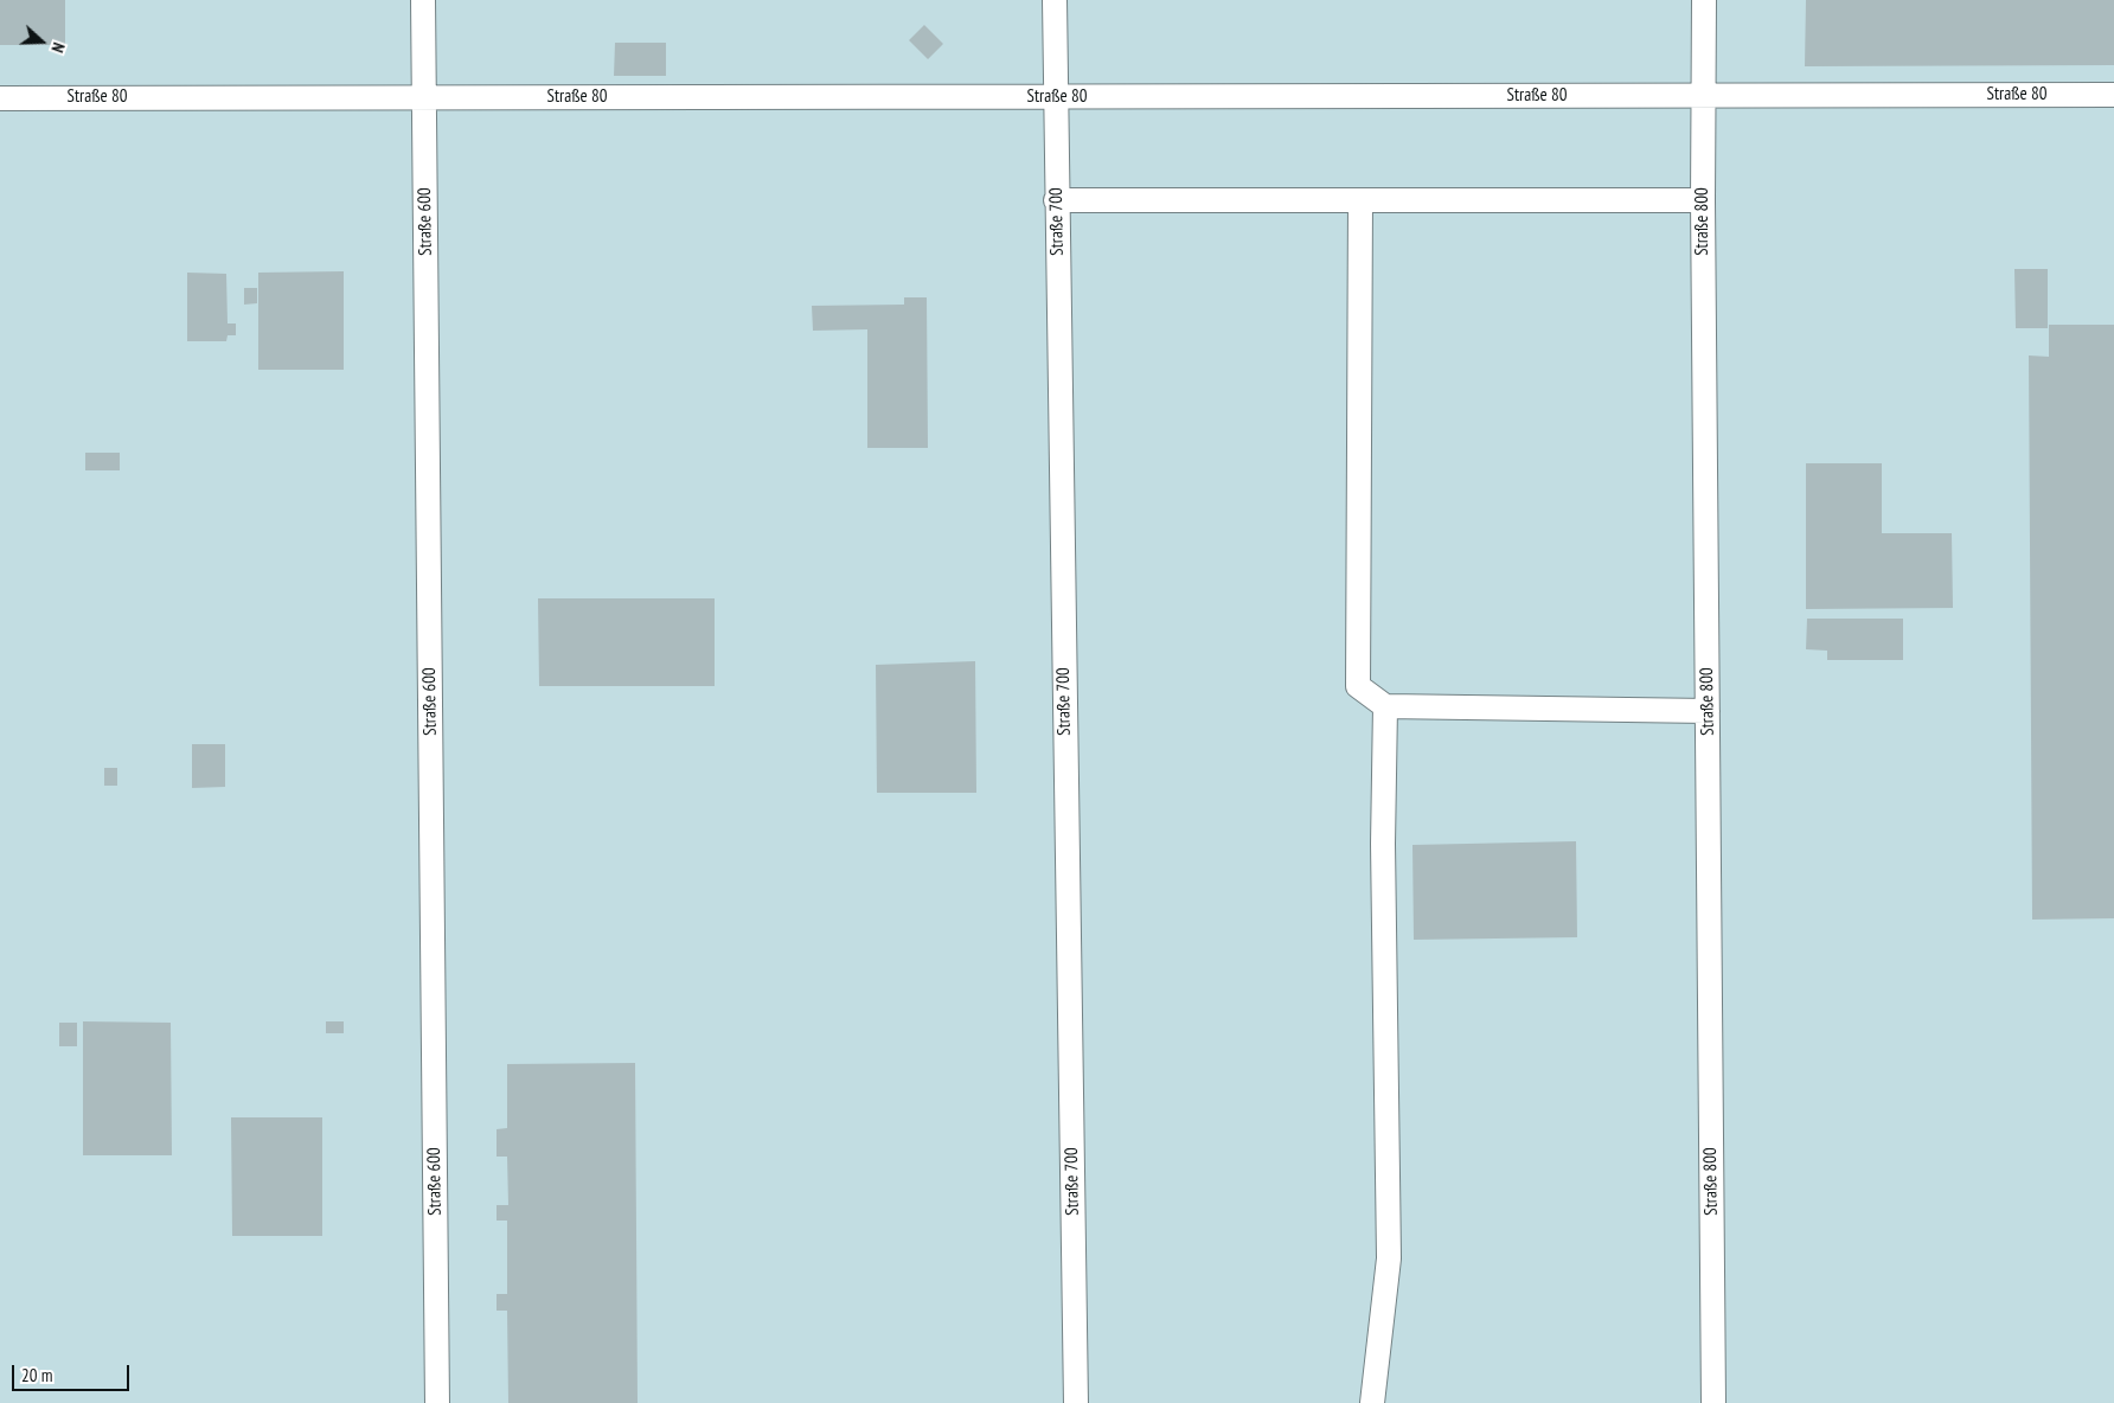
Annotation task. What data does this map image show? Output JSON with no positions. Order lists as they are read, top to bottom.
{
  "streets": {
    "lane": [
      "Straße 80",
      "Straße 600",
      "Straße 700",
      "Straße 800"
    ]
  },
  "crossings": [
    ["Straße 80", "Straße 600"],
    ["Straße 80", "Straße 700"],
    ["Straße 80", "Straße 800"]
  ],
  "scale_bar": "20 m",
  "north": "right"
}
